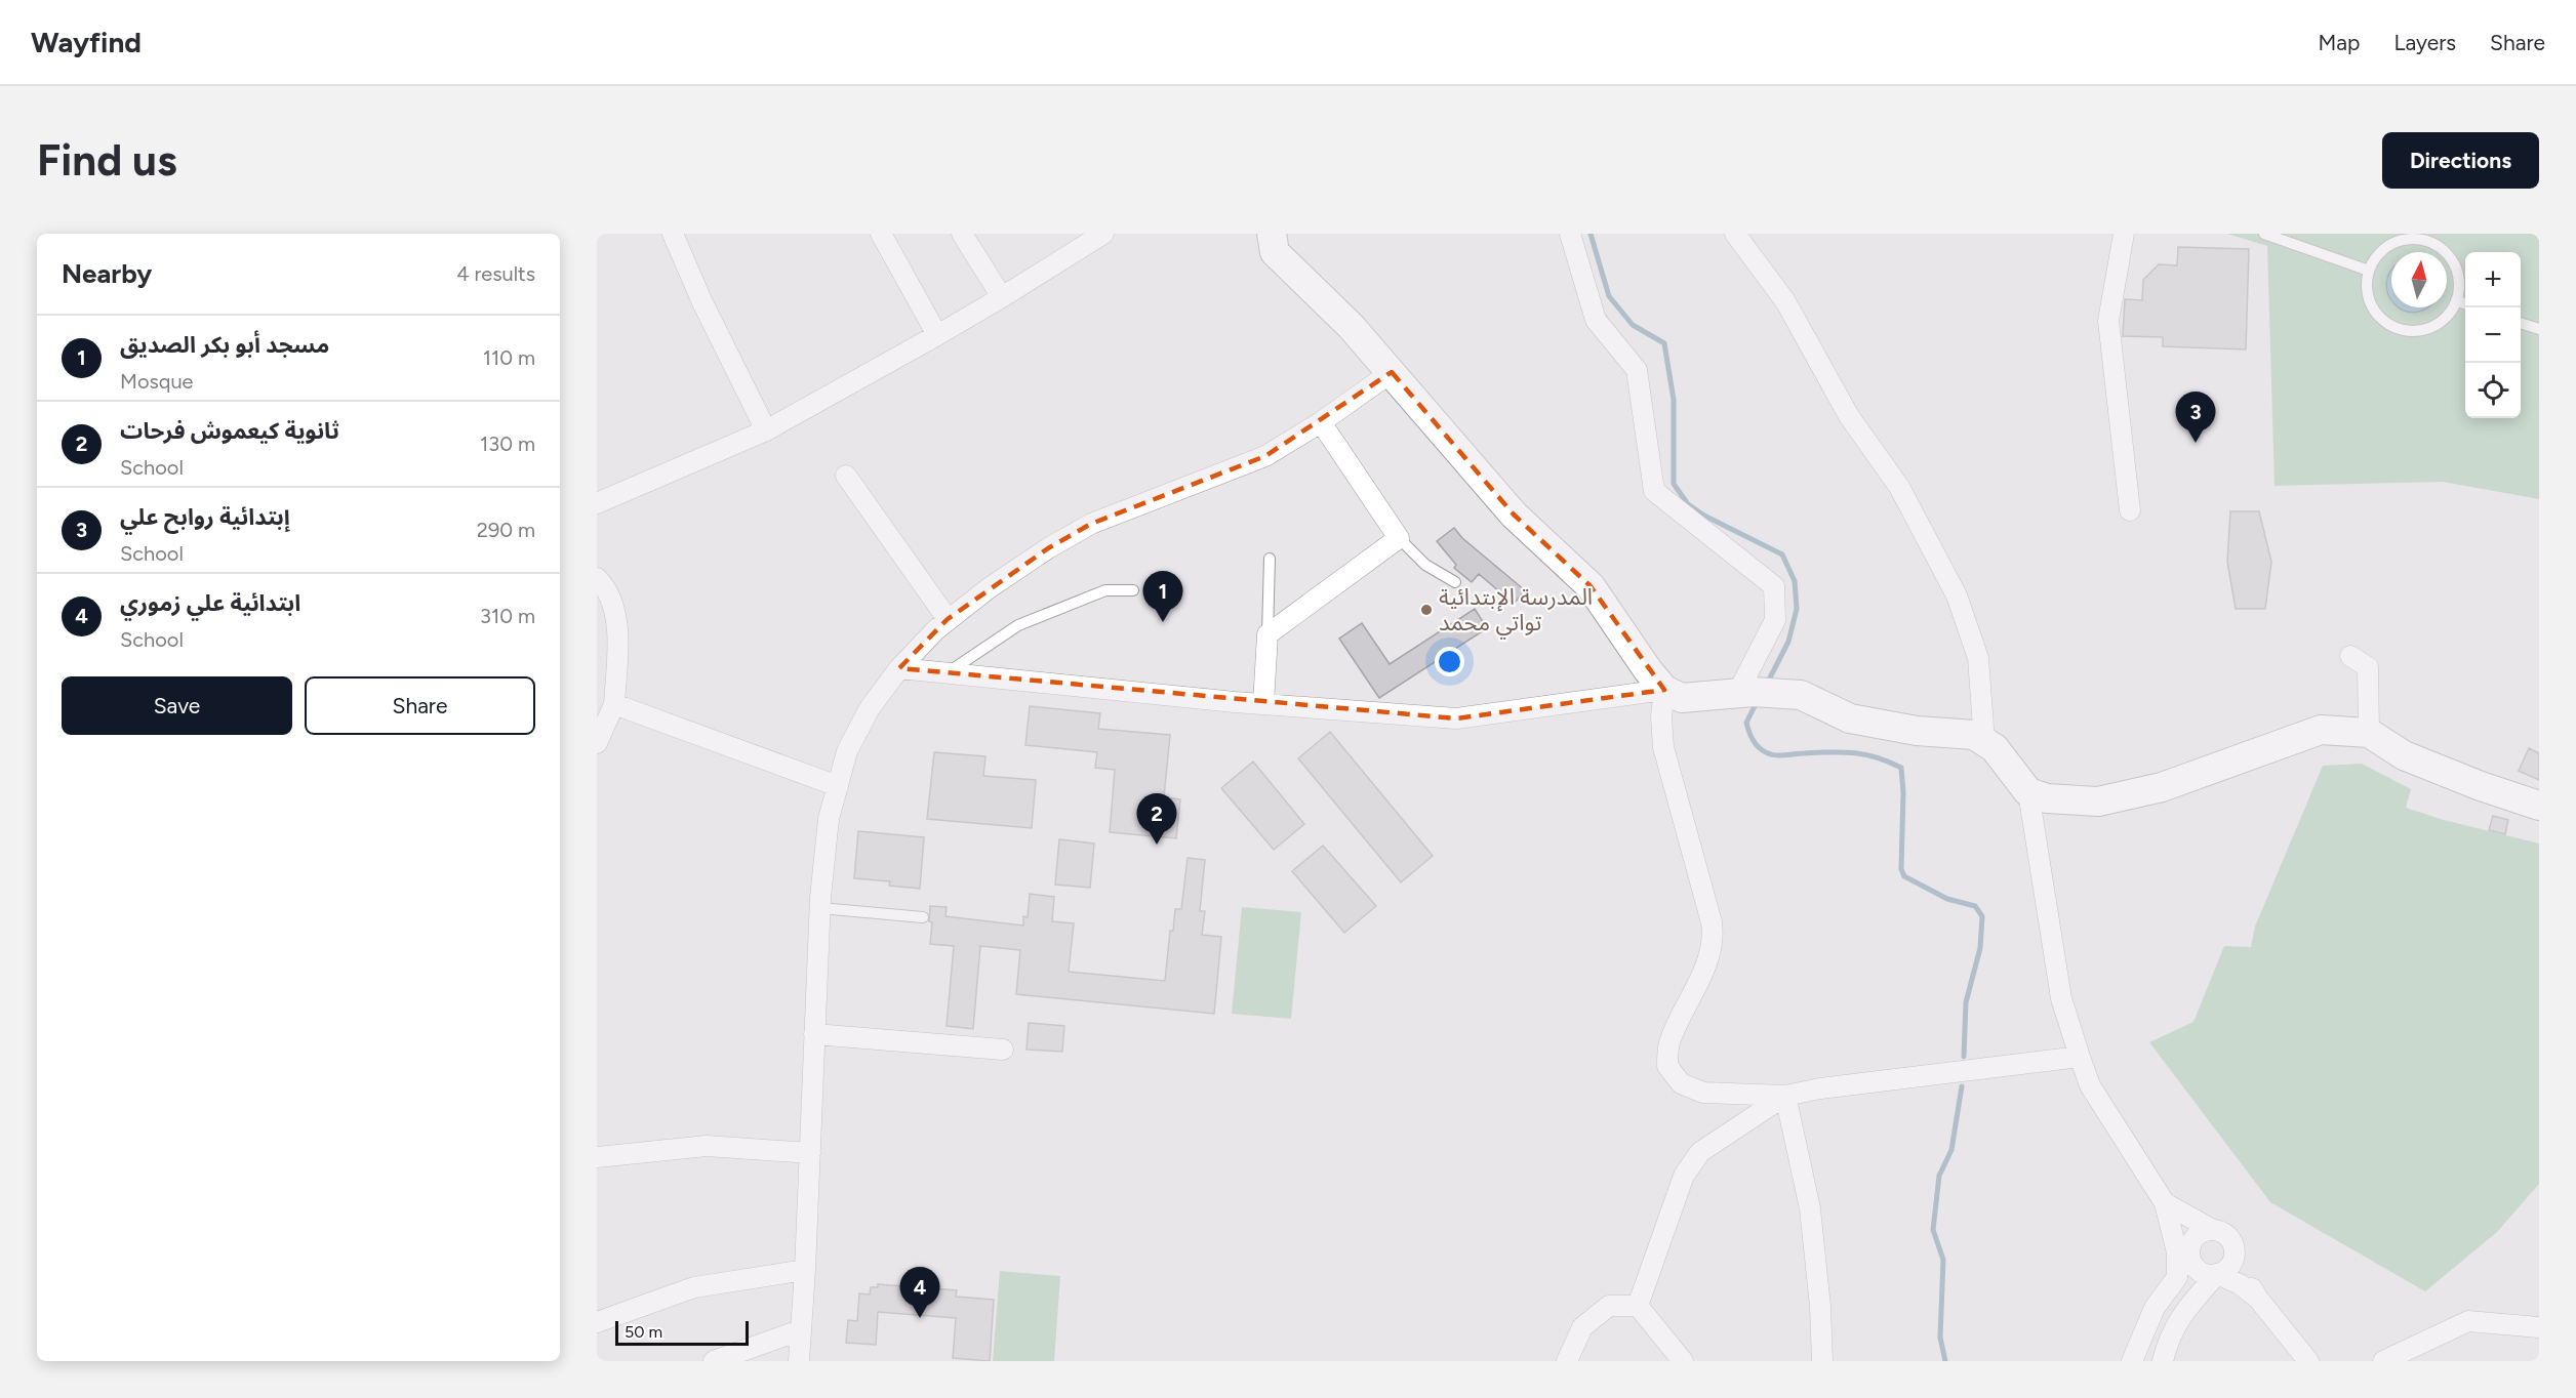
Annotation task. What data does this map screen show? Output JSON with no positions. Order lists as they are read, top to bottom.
{
  "places": ["المدرسة الإبتدائية تواتي محمد"],
  "scale_bar": "50 m",
  "north": "top",
  "page": {
    "header": "Wayfind",
    "nav": ["Map", "Layers", "Share"],
    "buttons": [
      "Directions",
      ["Save", "Share"]
    ],
    "title": "Find us",
    "heading": ["Nearby", "4 results"],
    "map_buttons": ["+", "−"],
    "list": [
      {
        "mark": "1",
        "name": "مسجد أبو بكر الصديق",
        "note": "Mosque",
        "value": "110 m"
      },
      {
        "mark": "2",
        "name": "ثانوية كيعموش فرحات",
        "note": "School",
        "value": "130 m"
      },
      {
        "mark": "3",
        "name": "إبتدائية روابح علي",
        "note": "School",
        "value": "290 m"
      },
      {
        "mark": "4",
        "name": "ابتدائية علي زموري",
        "note": "School",
        "value": "310 m"
      }
    ],
    "pins": [
      "3",
      "1",
      "2",
      "4"
    ],
    "scale": "50 m"
  }
}
